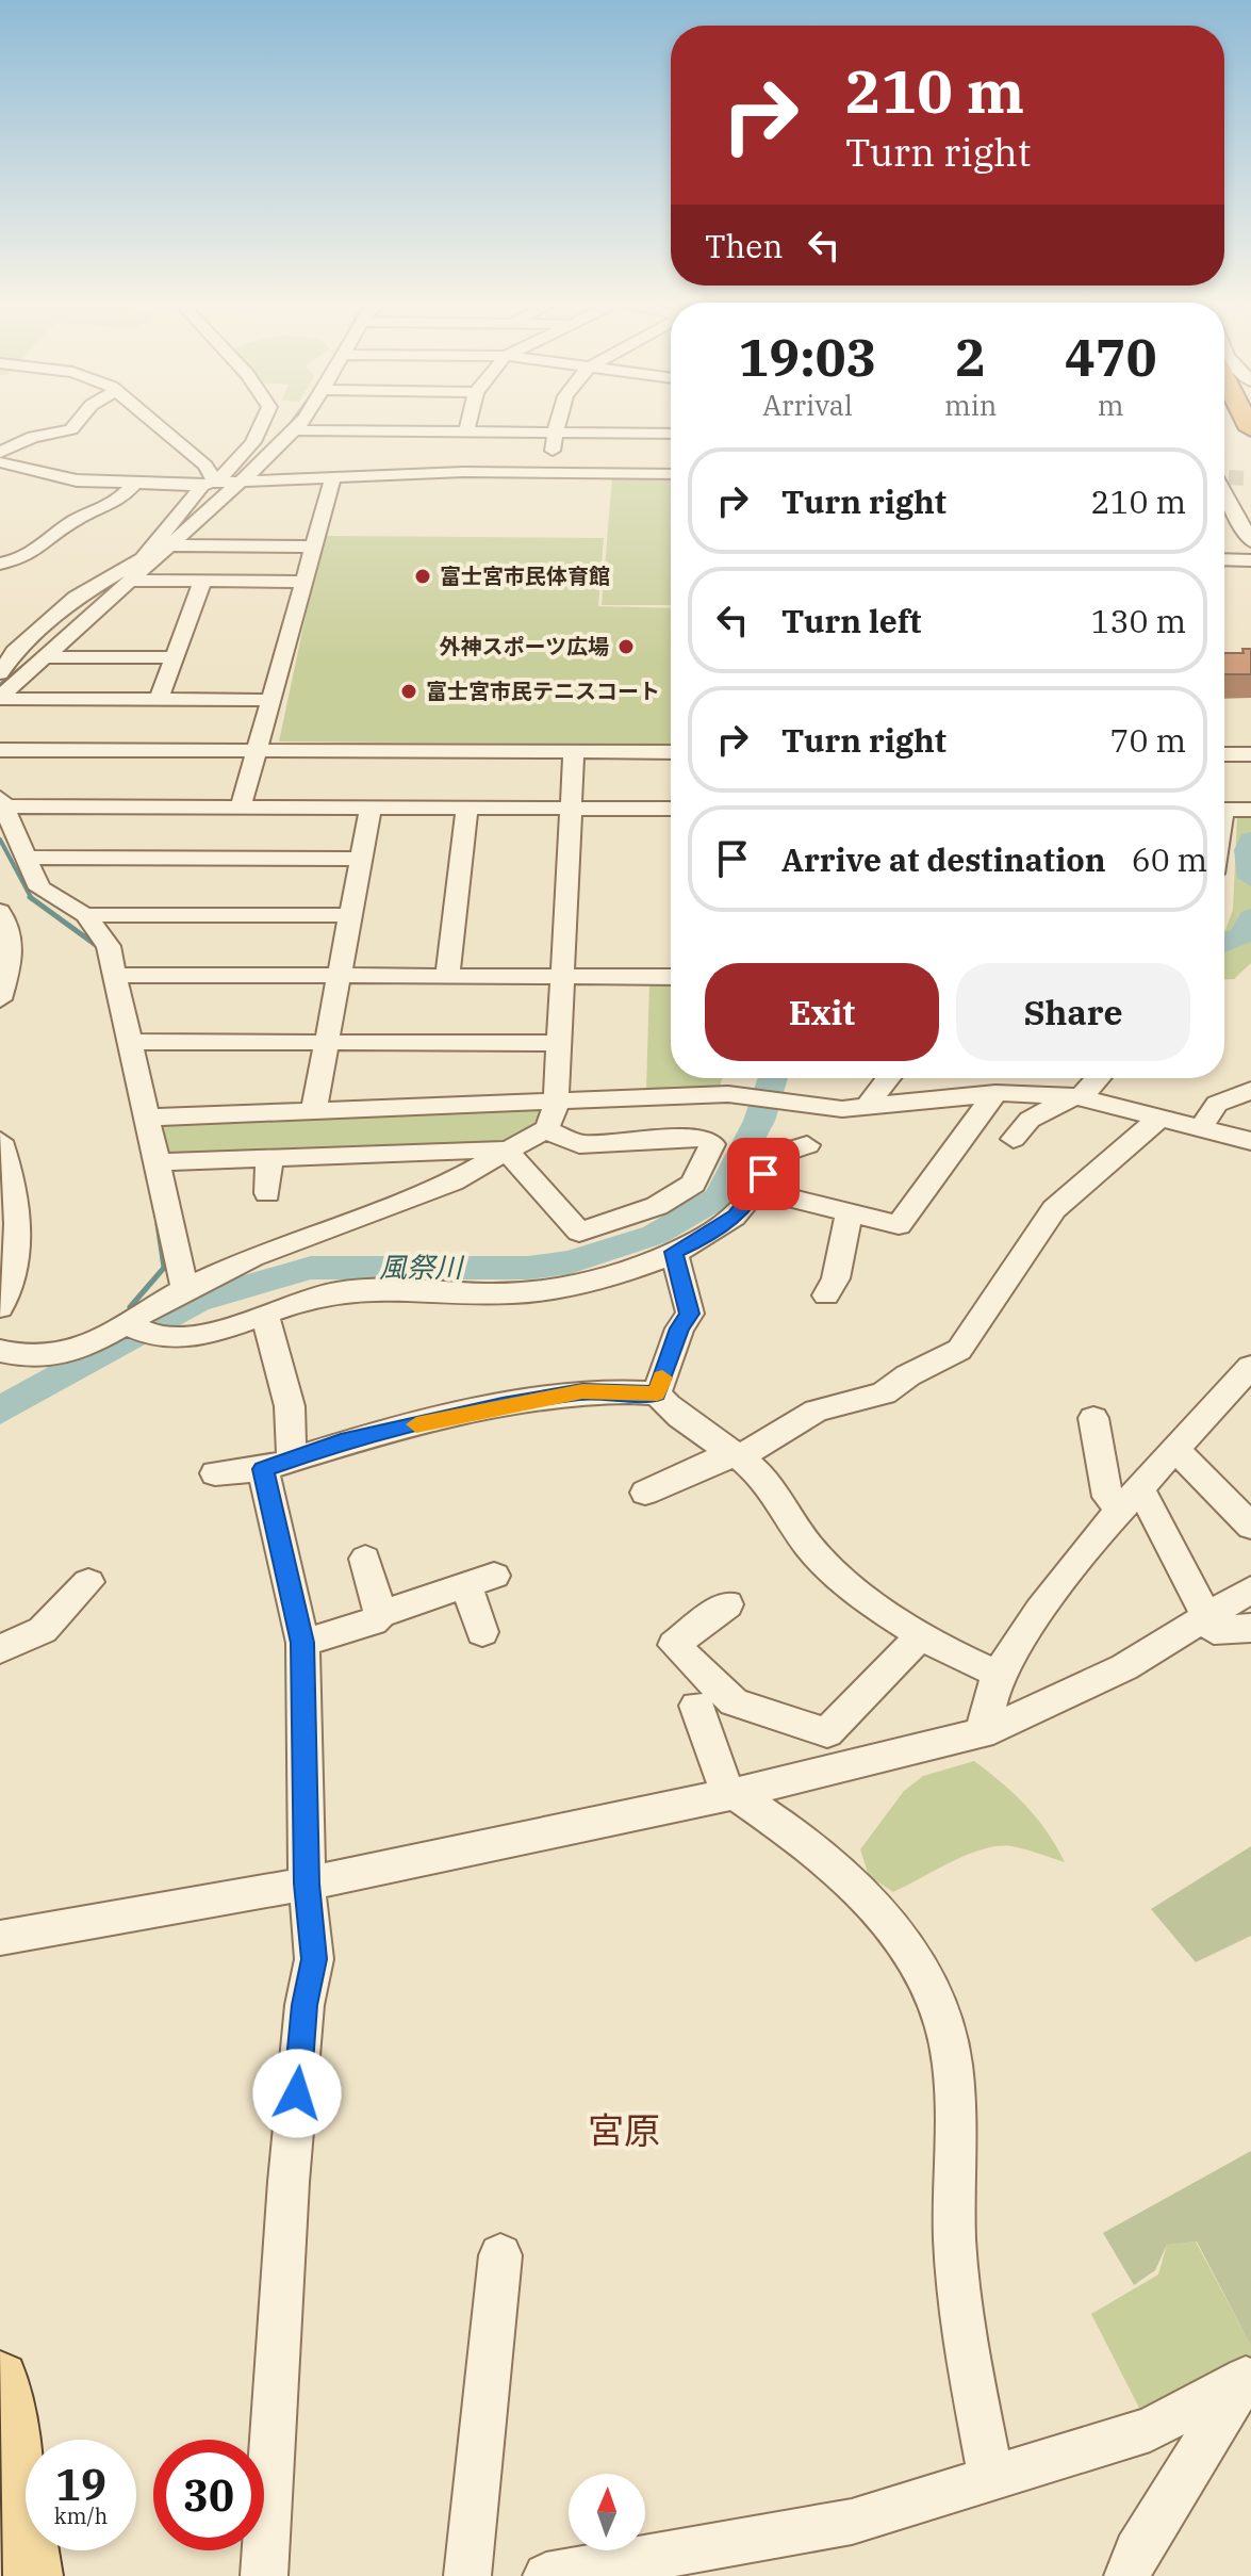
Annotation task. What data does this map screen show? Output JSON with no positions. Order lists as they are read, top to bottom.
{
  "districts": ["宮原"],
  "water": ["風祭川"],
  "places": ["富士宮市民体育館", "外神スポーツ広場", "富士宮市民テニスコート"],
  "north": "top",
  "page": {
    "turn": ["210 m", "Turn right"],
    "then": "Then",
    "eta": [
      "19:03",
      "Arrival",
      "2",
      "min",
      "470",
      "m"
    ],
    "list": [
      {
        "name": "Turn right",
        "value": "210 m"
      },
      {
        "name": "Turn left",
        "value": "130 m"
      },
      {
        "name": "Turn right",
        "value": "70 m"
      },
      {
        "name": "Arrive at destination",
        "value": "60 m"
      }
    ],
    "buttons": ["Exit", "Share"],
    "speed": "19 km/h",
    "limit": "30"
  }
}
